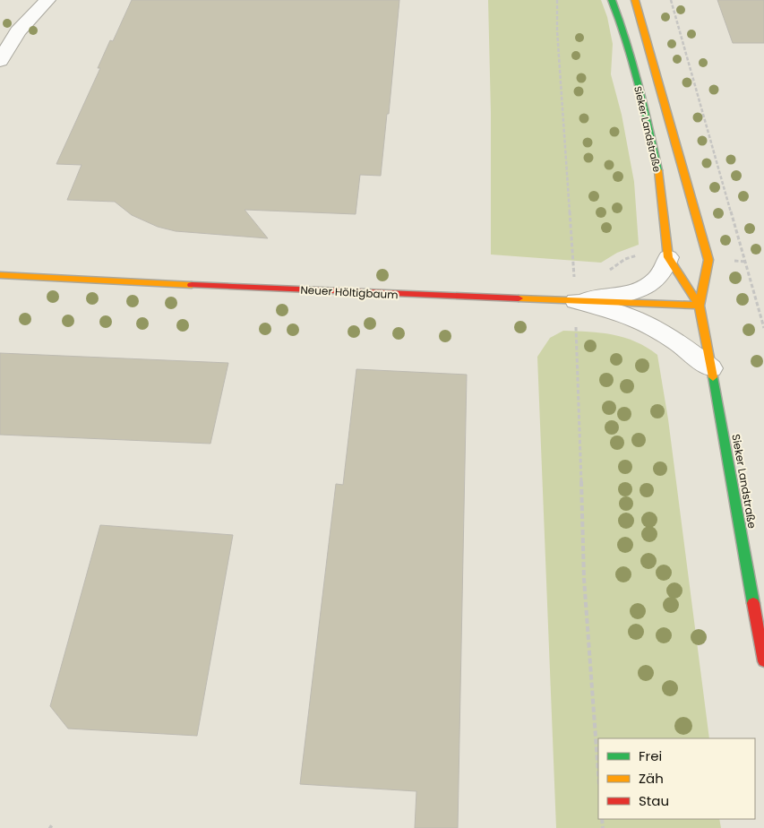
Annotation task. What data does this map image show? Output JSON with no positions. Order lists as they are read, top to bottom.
{
  "streets": {
    "main road": ["Sieker Landstraße", "Neuer Höltigbaum"]
  },
  "crossings": [
    ["Sieker Landstraße", "Neuer Höltigbaum"]
  ],
  "legend": ["Frei", "Zäh", "Stau"]
}
